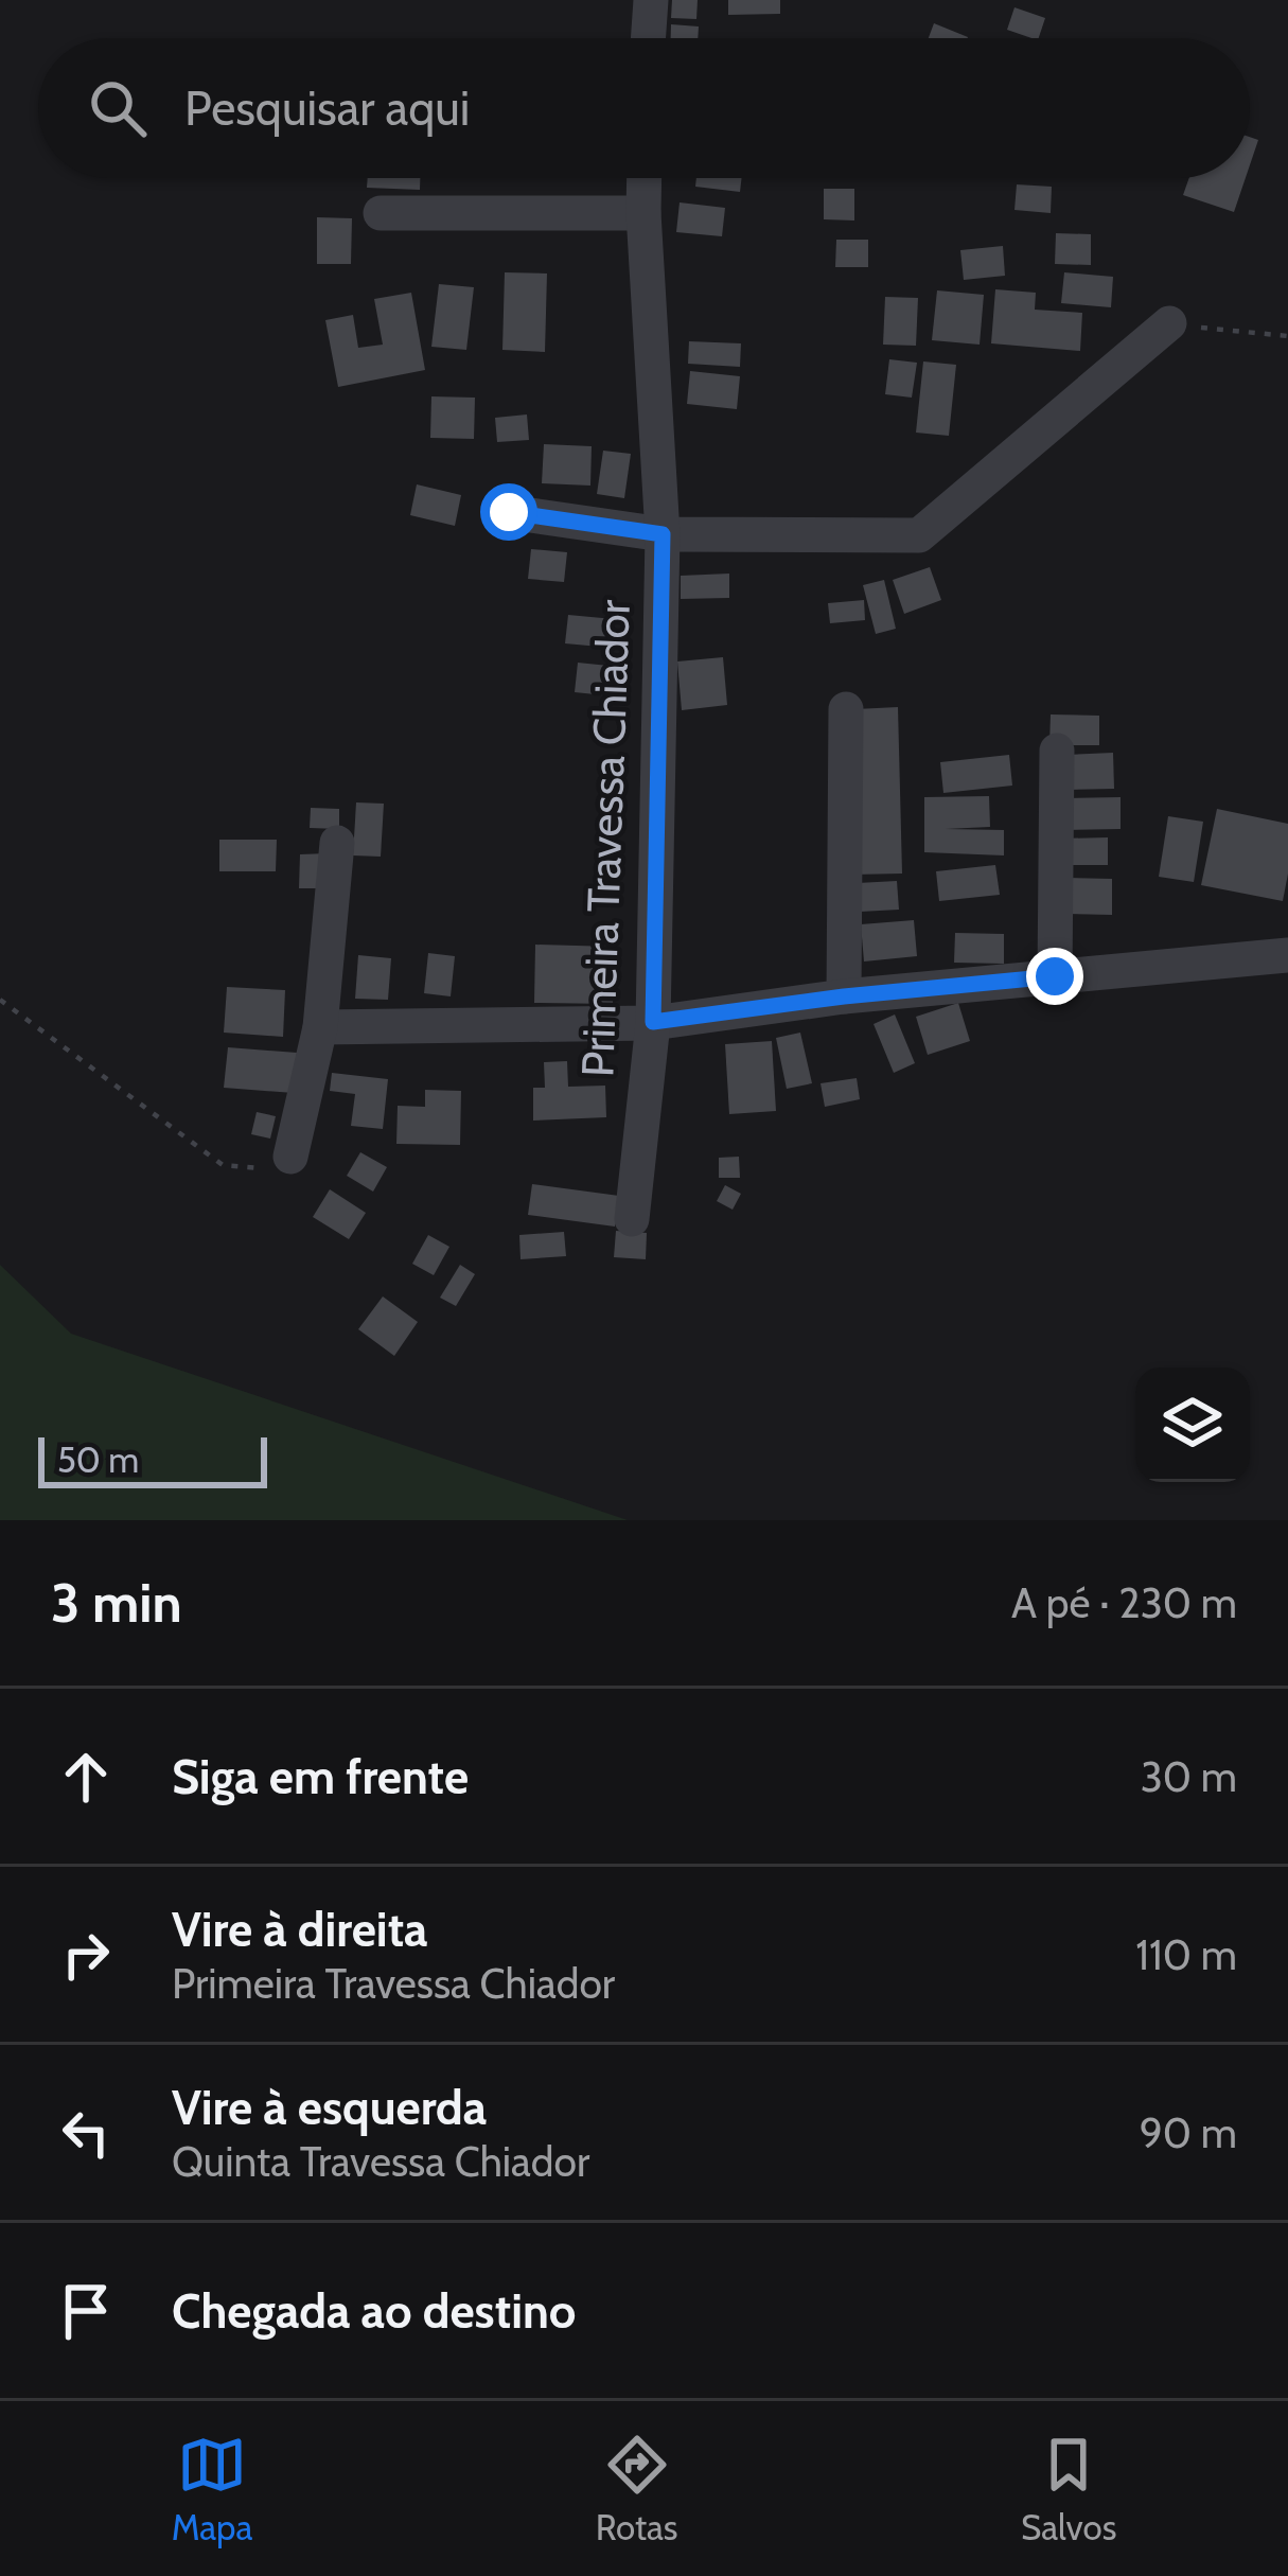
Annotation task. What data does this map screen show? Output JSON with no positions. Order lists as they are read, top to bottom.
{
  "streets": {
    "street": ["Primeira Travessa Chiador"]
  },
  "scale_bar": "50 m",
  "page": {
    "search": "Pesquisar aqui",
    "scale": "50 m",
    "heading": ["3 min", "A pé · 230 m"],
    "list": [
      ["Siga em frente", "30 m"],
      ["Vire à direita", "Primeira Travessa Chiador", "110 m"],
      ["Vire à esquerda", "Quinta Travessa Chiador", "90 m"],
      "Chegada ao destino"
    ],
    "nav": ["Mapa", "Rotas", "Salvos"]
  }
}
